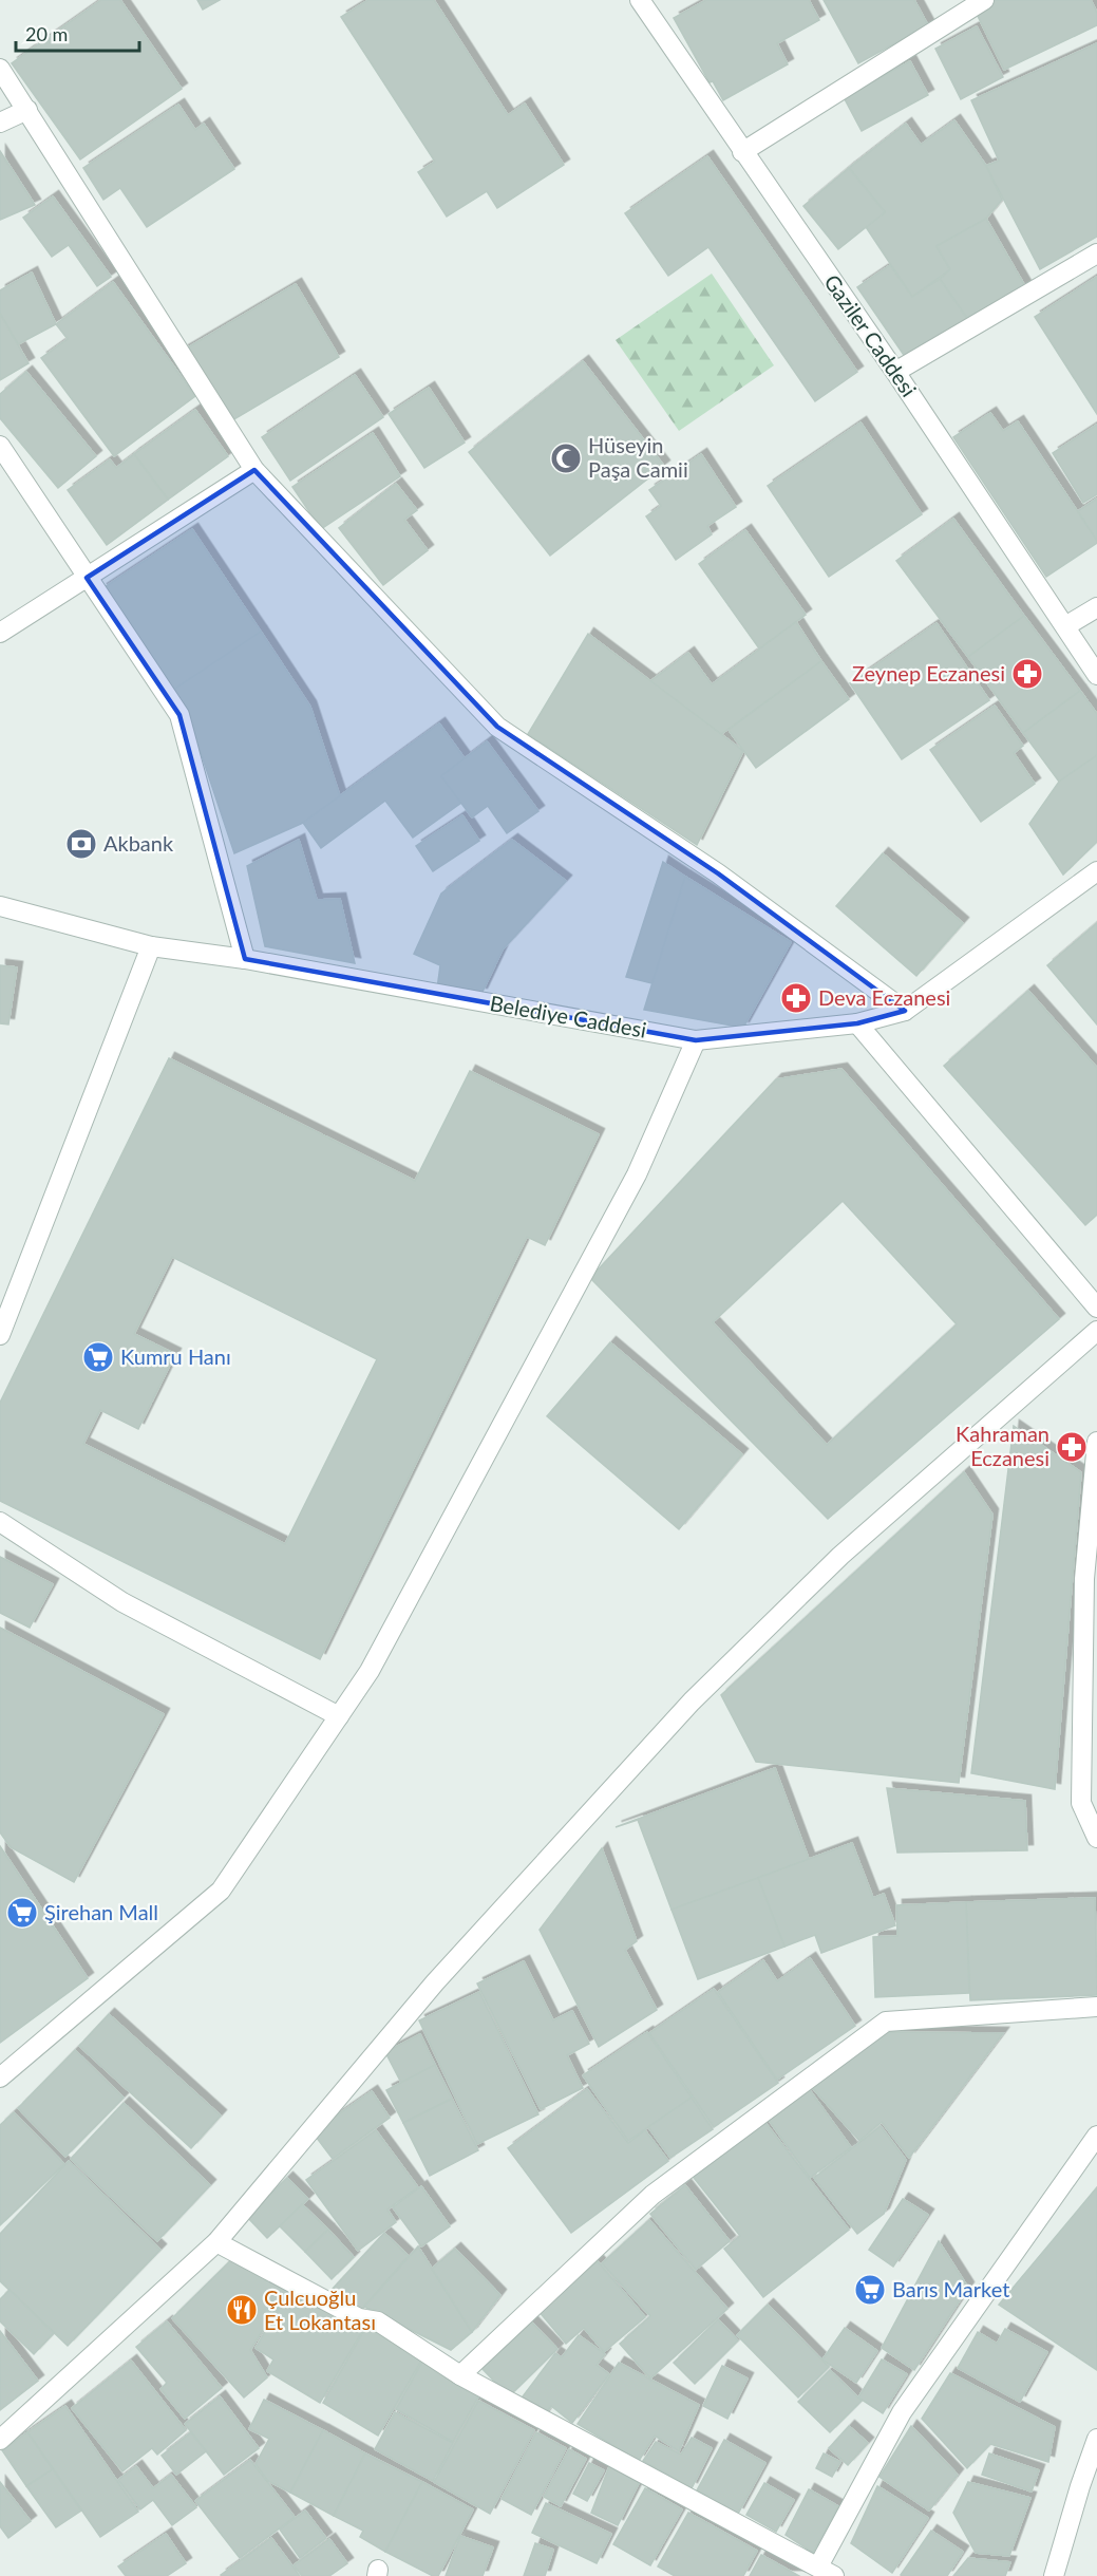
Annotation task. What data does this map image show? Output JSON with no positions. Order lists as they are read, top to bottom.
{
  "streets": {
    "street": ["Gaziler Caddesi", "Belediye Caddesi"]
  },
  "places": {
    "mosque": ["Hüseyin Paşa Camii"],
    "pharmacy": ["Zeynep Eczanesi", "Deva Eczanesi", "Kahraman Eczanesi"],
    "bank": ["Akbank"],
    "supermarket": ["Kumru Hanı", "Şirehan Mall", "Barıs Market"],
    "restaurant": ["Çulcuoğlu Et Lokantası"]
  },
  "scale_bar": "20 m"
}
